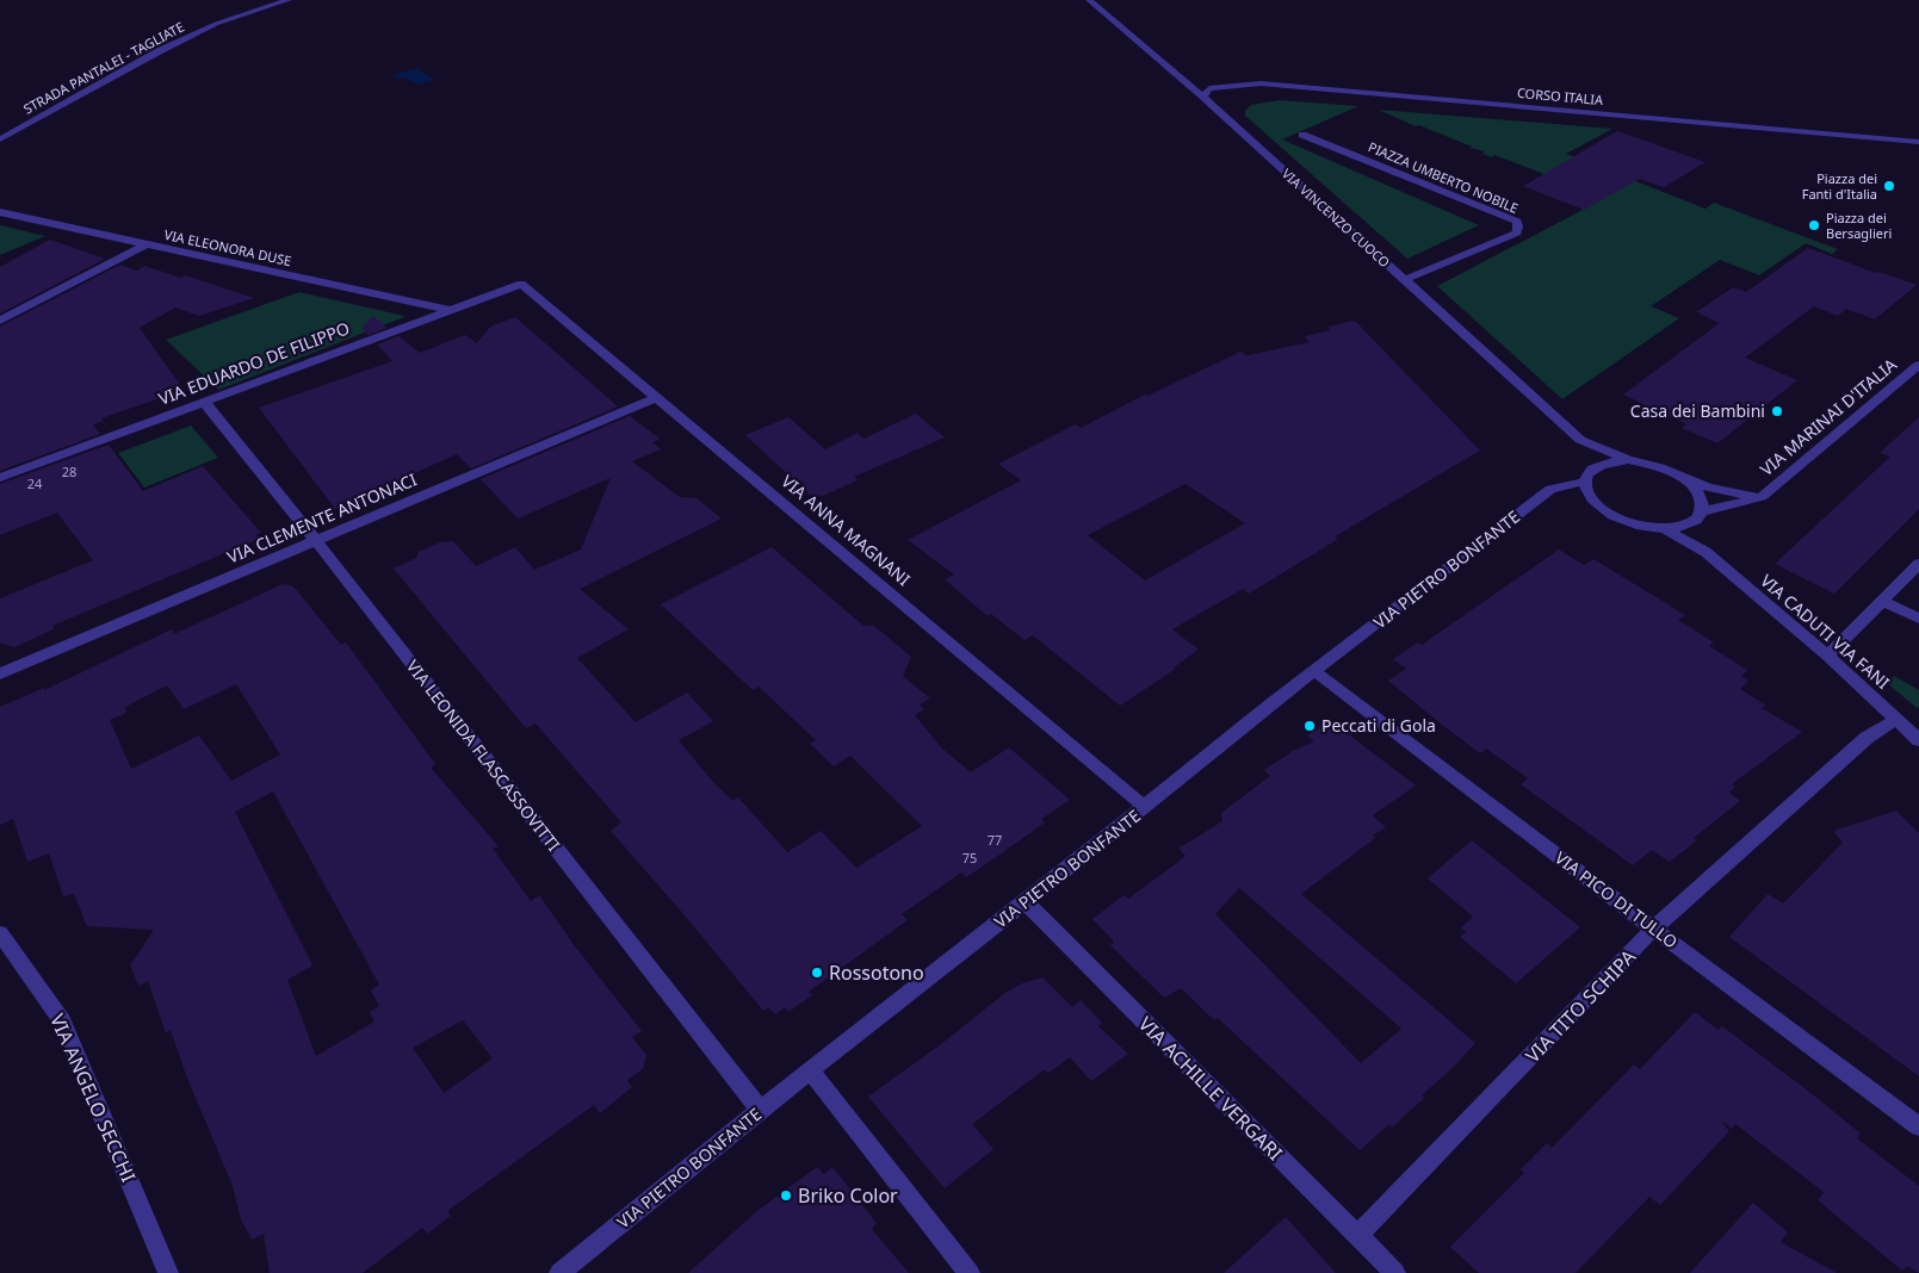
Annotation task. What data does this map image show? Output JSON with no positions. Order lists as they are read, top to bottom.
{
  "streets": {
    "street": [
      "STRADA PANTALEI - TAGLIATE",
      "CORSO ITALIA",
      "PIAZZA UMBERTO NOBILE",
      "VIA VINCENZO CUOCO",
      "VIA ELEONORA DUSE",
      "VIA EDUARDO DE FILIPPO",
      "VIA MARINAI D'ITALIA",
      "VIA CLEMENTE ANTONACI",
      "VIA ANNA MAGNANI",
      "VIA PIETRO BONFANTE",
      "VIA CADUTI VIA FANI",
      "VIA LEONIDA FLASCASSOVITTI",
      "VIA PICO DI TULLO",
      "VIA TITO SCHIPA",
      "VIA ACHILLE VERGARI",
      "VIA ANGELO SECCHI"
    ]
  },
  "crossings": [
    ["CORSO ITALIA", "VIA VINCENZO CUOCO"],
    ["PIAZZA UMBERTO NOBILE", "VIA VINCENZO CUOCO"],
    ["VIA VINCENZO CUOCO", "VIA MARINAI D'ITALIA"],
    ["VIA VINCENZO CUOCO", "VIA PIETRO BONFANTE"],
    ["VIA ELEONORA DUSE", "VIA EDUARDO DE FILIPPO"],
    ["VIA EDUARDO DE FILIPPO", "VIA ANNA MAGNANI"],
    ["VIA EDUARDO DE FILIPPO", "VIA LEONIDA FLASCASSOVITTI"],
    ["VIA MARINAI D'ITALIA", "VIA PIETRO BONFANTE"],
    ["VIA MARINAI D'ITALIA", "VIA CADUTI VIA FANI"],
    ["VIA CLEMENTE ANTONACI", "VIA ANNA MAGNANI"],
    ["VIA CLEMENTE ANTONACI", "VIA LEONIDA FLASCASSOVITTI"],
    ["VIA ANNA MAGNANI", "VIA PIETRO BONFANTE"],
    ["VIA PIETRO BONFANTE", "VIA LEONIDA FLASCASSOVITTI"],
    ["VIA PIETRO BONFANTE", "VIA PICO DI TULLO"],
    ["VIA PIETRO BONFANTE", "VIA ACHILLE VERGARI"],
    ["VIA CADUTI VIA FANI", "VIA TITO SCHIPA"],
    ["VIA PICO DI TULLO", "VIA TITO SCHIPA"],
    ["VIA TITO SCHIPA", "VIA ACHILLE VERGARI"]
  ],
  "places": [
    "Piazza dei Fanti d'Italia",
    "Piazza dei Bersaglieri",
    "Casa dei Bambini",
    "Peccati di Gola",
    "Rossotono",
    "Briko Color"
  ],
  "house_numbers": [
    "28",
    "24",
    "77",
    "75"
  ]
}
